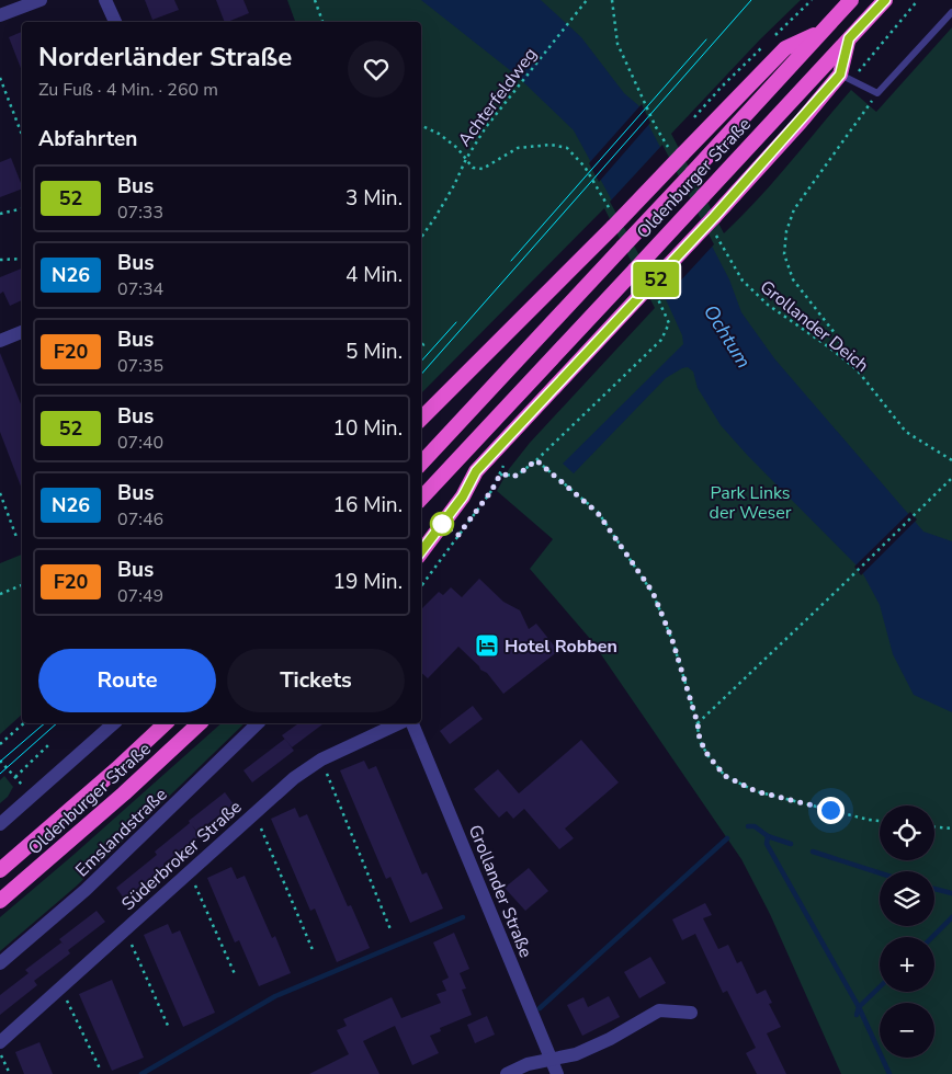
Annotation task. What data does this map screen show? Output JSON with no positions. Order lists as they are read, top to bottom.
{
  "streets": {
    "highway": ["Oldenburger Straße"],
    "street": ["Emslandstraße", "Süderbroker Straße", "Grollander Straße"],
    "path": ["Achterfeldweg", "Grollander Deich"]
  },
  "water": ["Ochtum"],
  "parks": ["Park Links der Weser"],
  "places": {
    "hotel": ["Hotel Robben"]
  },
  "lines": ["bus line 52"],
  "page": {
    "on_map": "52",
    "heading": [
      ["Norderländer Straße", "Zu Fuß · 4 Min. · 260 m"],
      "Abfahrten"
    ],
    "list": [
      {
        "mark": "52",
        "name": "Bus",
        "note": "07:33",
        "value": "3 Min."
      },
      {
        "mark": "N26",
        "name": "Bus",
        "note": "07:34",
        "value": "4 Min."
      },
      {
        "mark": "F20",
        "name": "Bus",
        "note": "07:35",
        "value": "5 Min."
      },
      {
        "mark": "52",
        "name": "Bus",
        "note": "07:40",
        "value": "10 Min."
      },
      {
        "mark": "N26",
        "name": "Bus",
        "note": "07:46",
        "value": "16 Min."
      },
      {
        "mark": "F20",
        "name": "Bus",
        "note": "07:49",
        "value": "19 Min."
      }
    ],
    "buttons": ["Route", "Tickets"],
    "map_buttons": ["+", "−"]
  }
}
